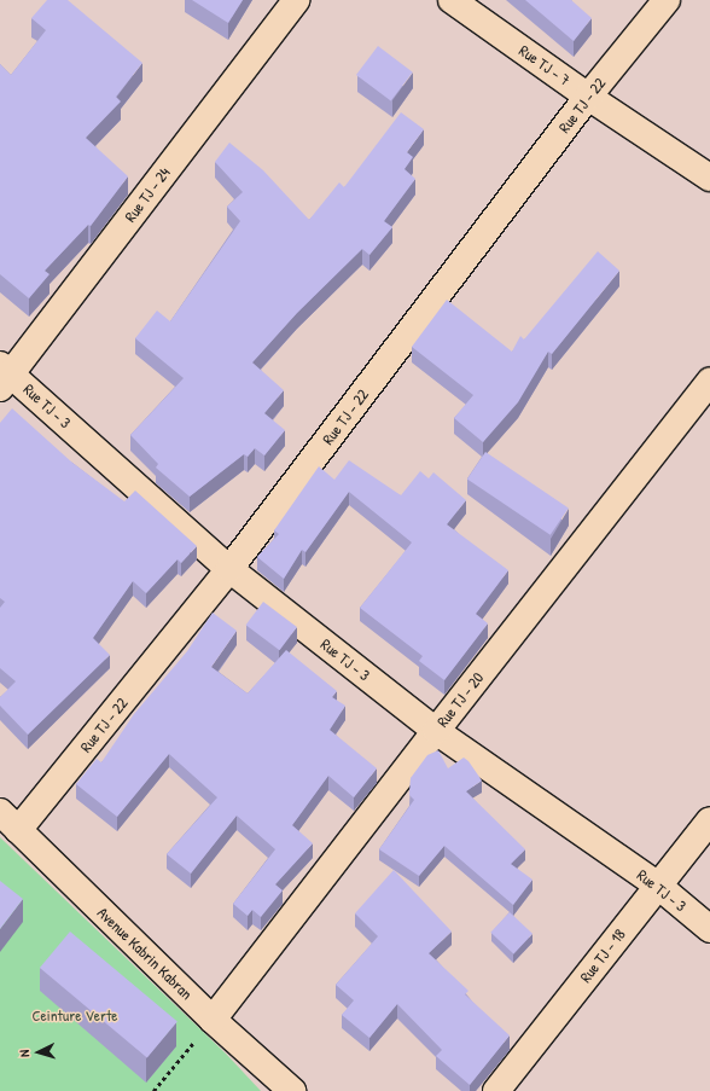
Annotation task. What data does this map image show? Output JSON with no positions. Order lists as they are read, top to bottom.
{
  "streets": {
    "street": [
      "Rue TJ - 7",
      "Rue TJ - 22",
      "Rue TJ - 24",
      "Rue TJ - 3",
      "Rue TJ - 20",
      "Avenue Kabrin Kabran",
      "Rue TJ - 18"
    ]
  },
  "crossings": [
    ["Rue TJ - 7", "Rue TJ - 22"],
    ["Rue TJ - 22", "Rue TJ - 3"],
    ["Rue TJ - 22", "Avenue Kabrin Kabran"],
    ["Rue TJ - 24", "Rue TJ - 3"],
    ["Rue TJ - 3", "Rue TJ - 20"],
    ["Rue TJ - 3", "Rue TJ - 18"],
    ["Rue TJ - 20", "Avenue Kabrin Kabran"]
  ],
  "parks": ["Ceinture Verte"],
  "north": "left"
}
